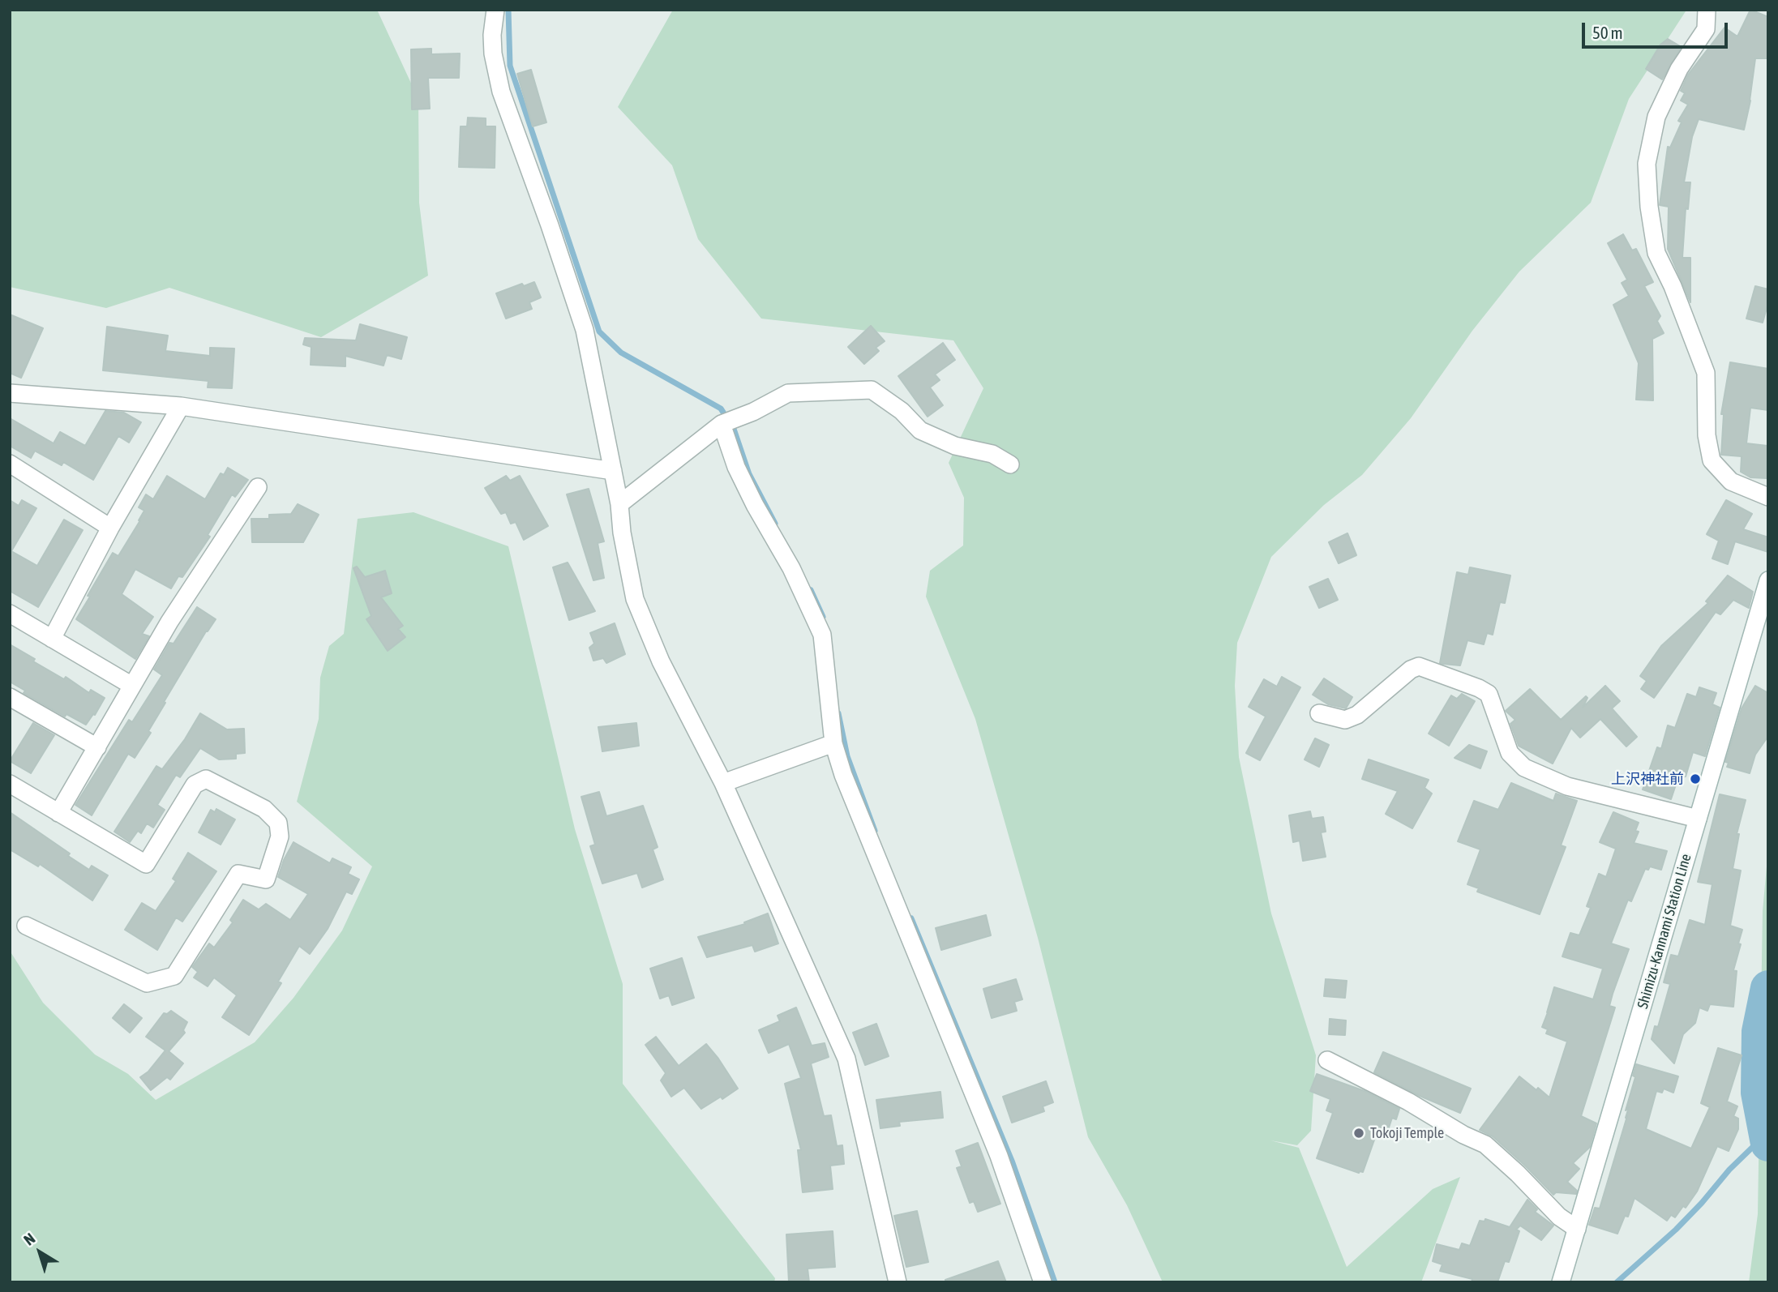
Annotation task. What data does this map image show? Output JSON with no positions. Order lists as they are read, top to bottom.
{
  "streets": {
    "street": ["Shimizu-Kannami Station Line"]
  },
  "places": ["上沢神社前", "Tokoji Temple"],
  "scale_bar": "50 m",
  "north": "top left"
}
